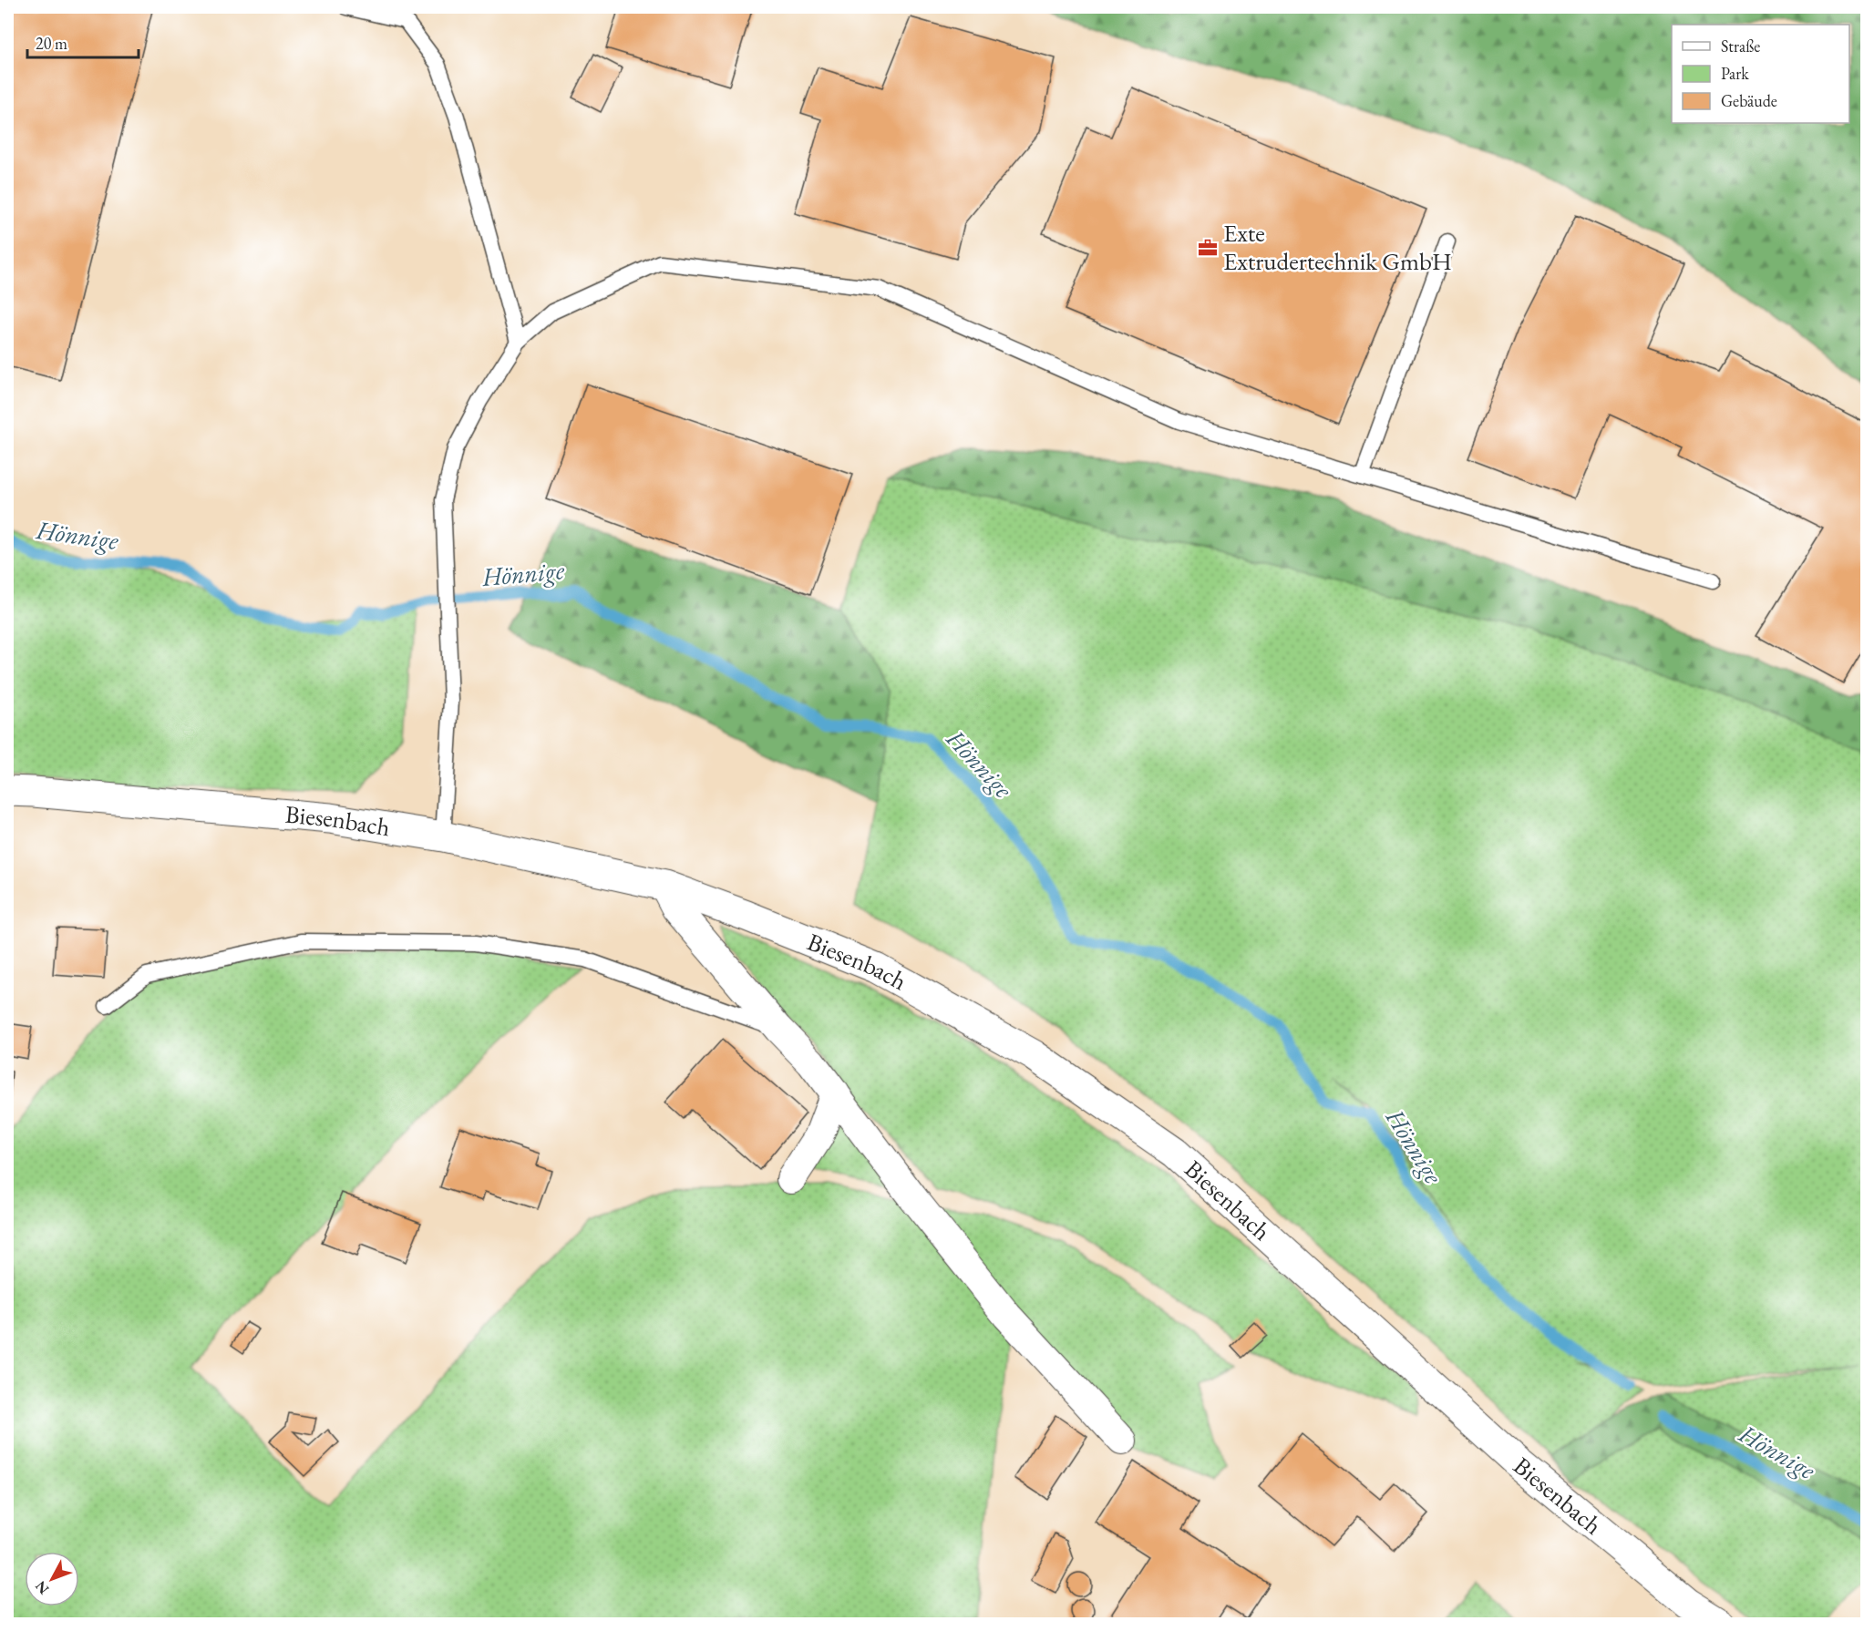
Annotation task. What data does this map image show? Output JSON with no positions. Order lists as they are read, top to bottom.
{
  "streets": {
    "main road": ["Biesenbach"]
  },
  "water": ["Hönnige"],
  "places": {
    "office": ["Exte Extrudertechnik GmbH"]
  },
  "legend": ["Straße", "Park", "Gebäude"],
  "scale_bar": "20 m",
  "north": "bottom left"
}
